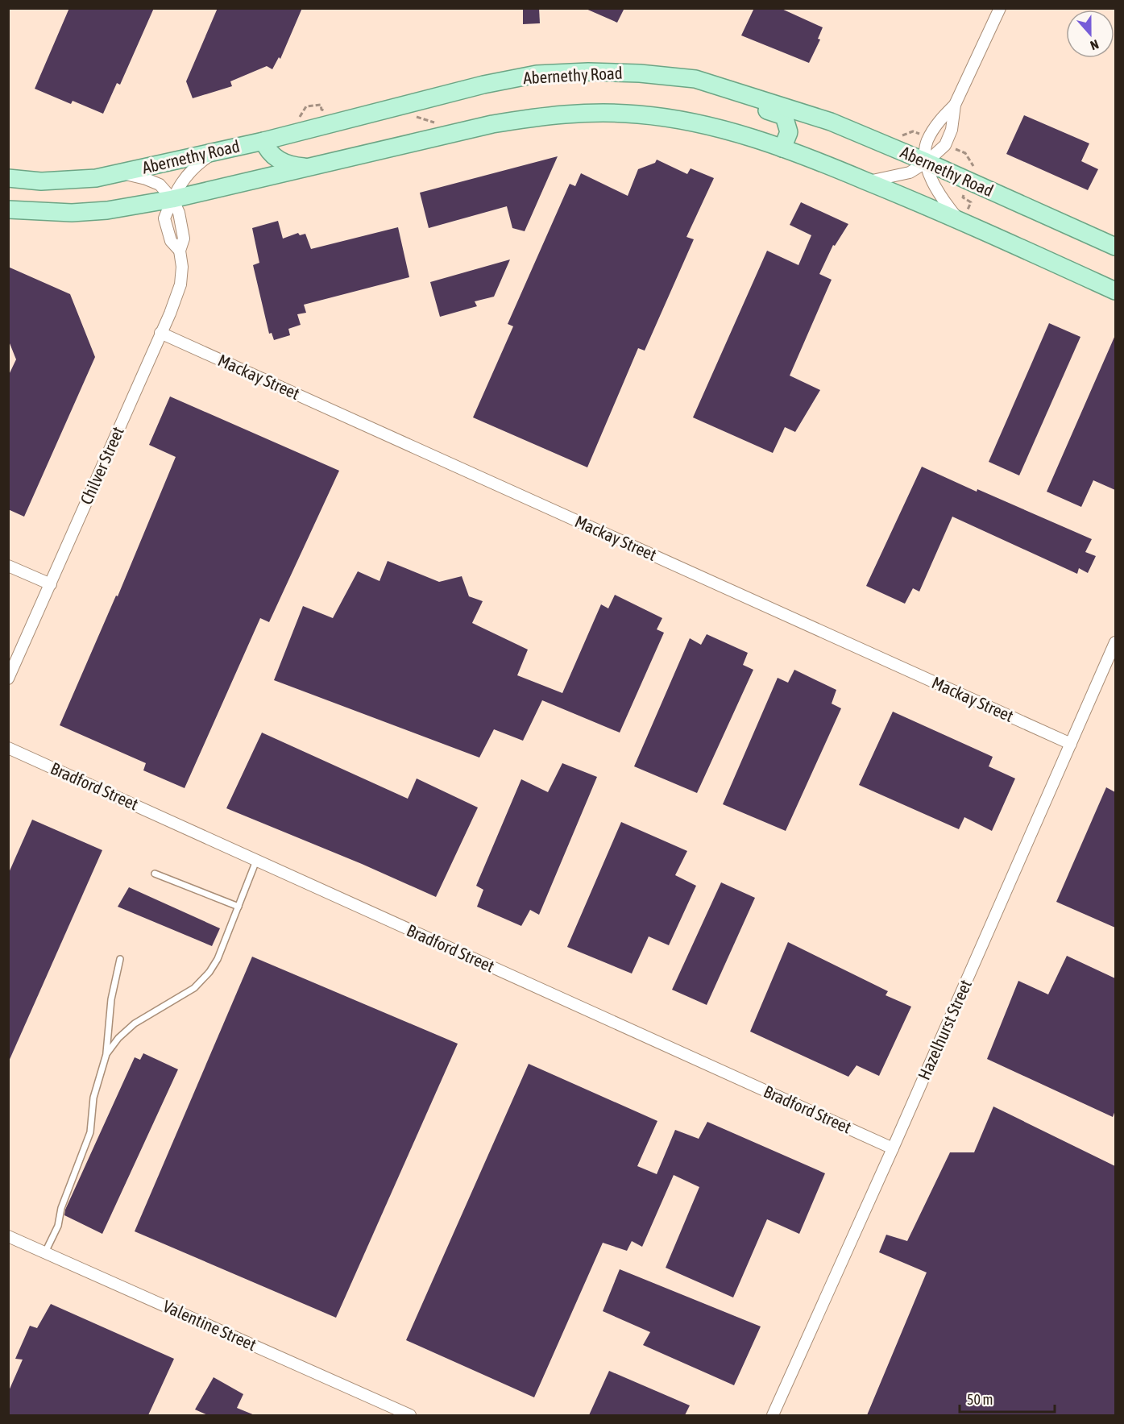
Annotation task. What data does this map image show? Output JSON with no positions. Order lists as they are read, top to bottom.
{
  "streets": {
    "main road": ["Abernethy Road"],
    "street": [
      "Mackay Street",
      "Chilver Street",
      "Bradford Street",
      "Hazelhurst Street",
      "Valentine Street"
    ]
  },
  "crossings": [
    ["Abernethy Road", "Chilver Street"],
    ["Mackay Street", "Chilver Street"],
    ["Mackay Street", "Hazelhurst Street"],
    ["Bradford Street", "Hazelhurst Street"]
  ],
  "scale_bar": "50 m",
  "north": "bottom"
}
